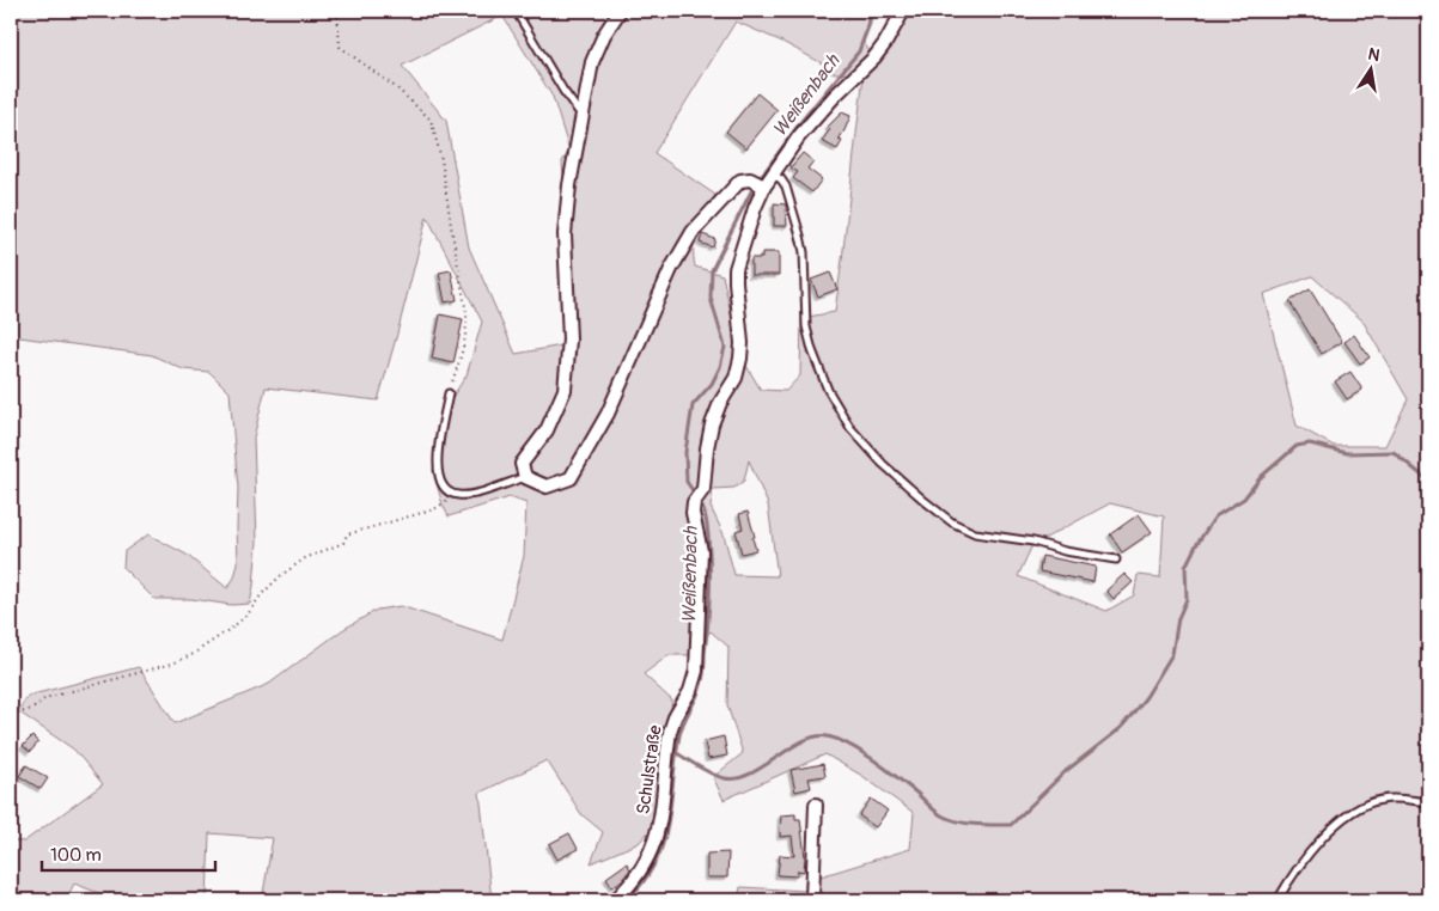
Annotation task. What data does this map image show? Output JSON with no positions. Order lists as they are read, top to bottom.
{
  "streets": {
    "street": ["Schulstraße"]
  },
  "water": ["Weißenbach"],
  "scale_bar": "100 m",
  "north": "top"
}
